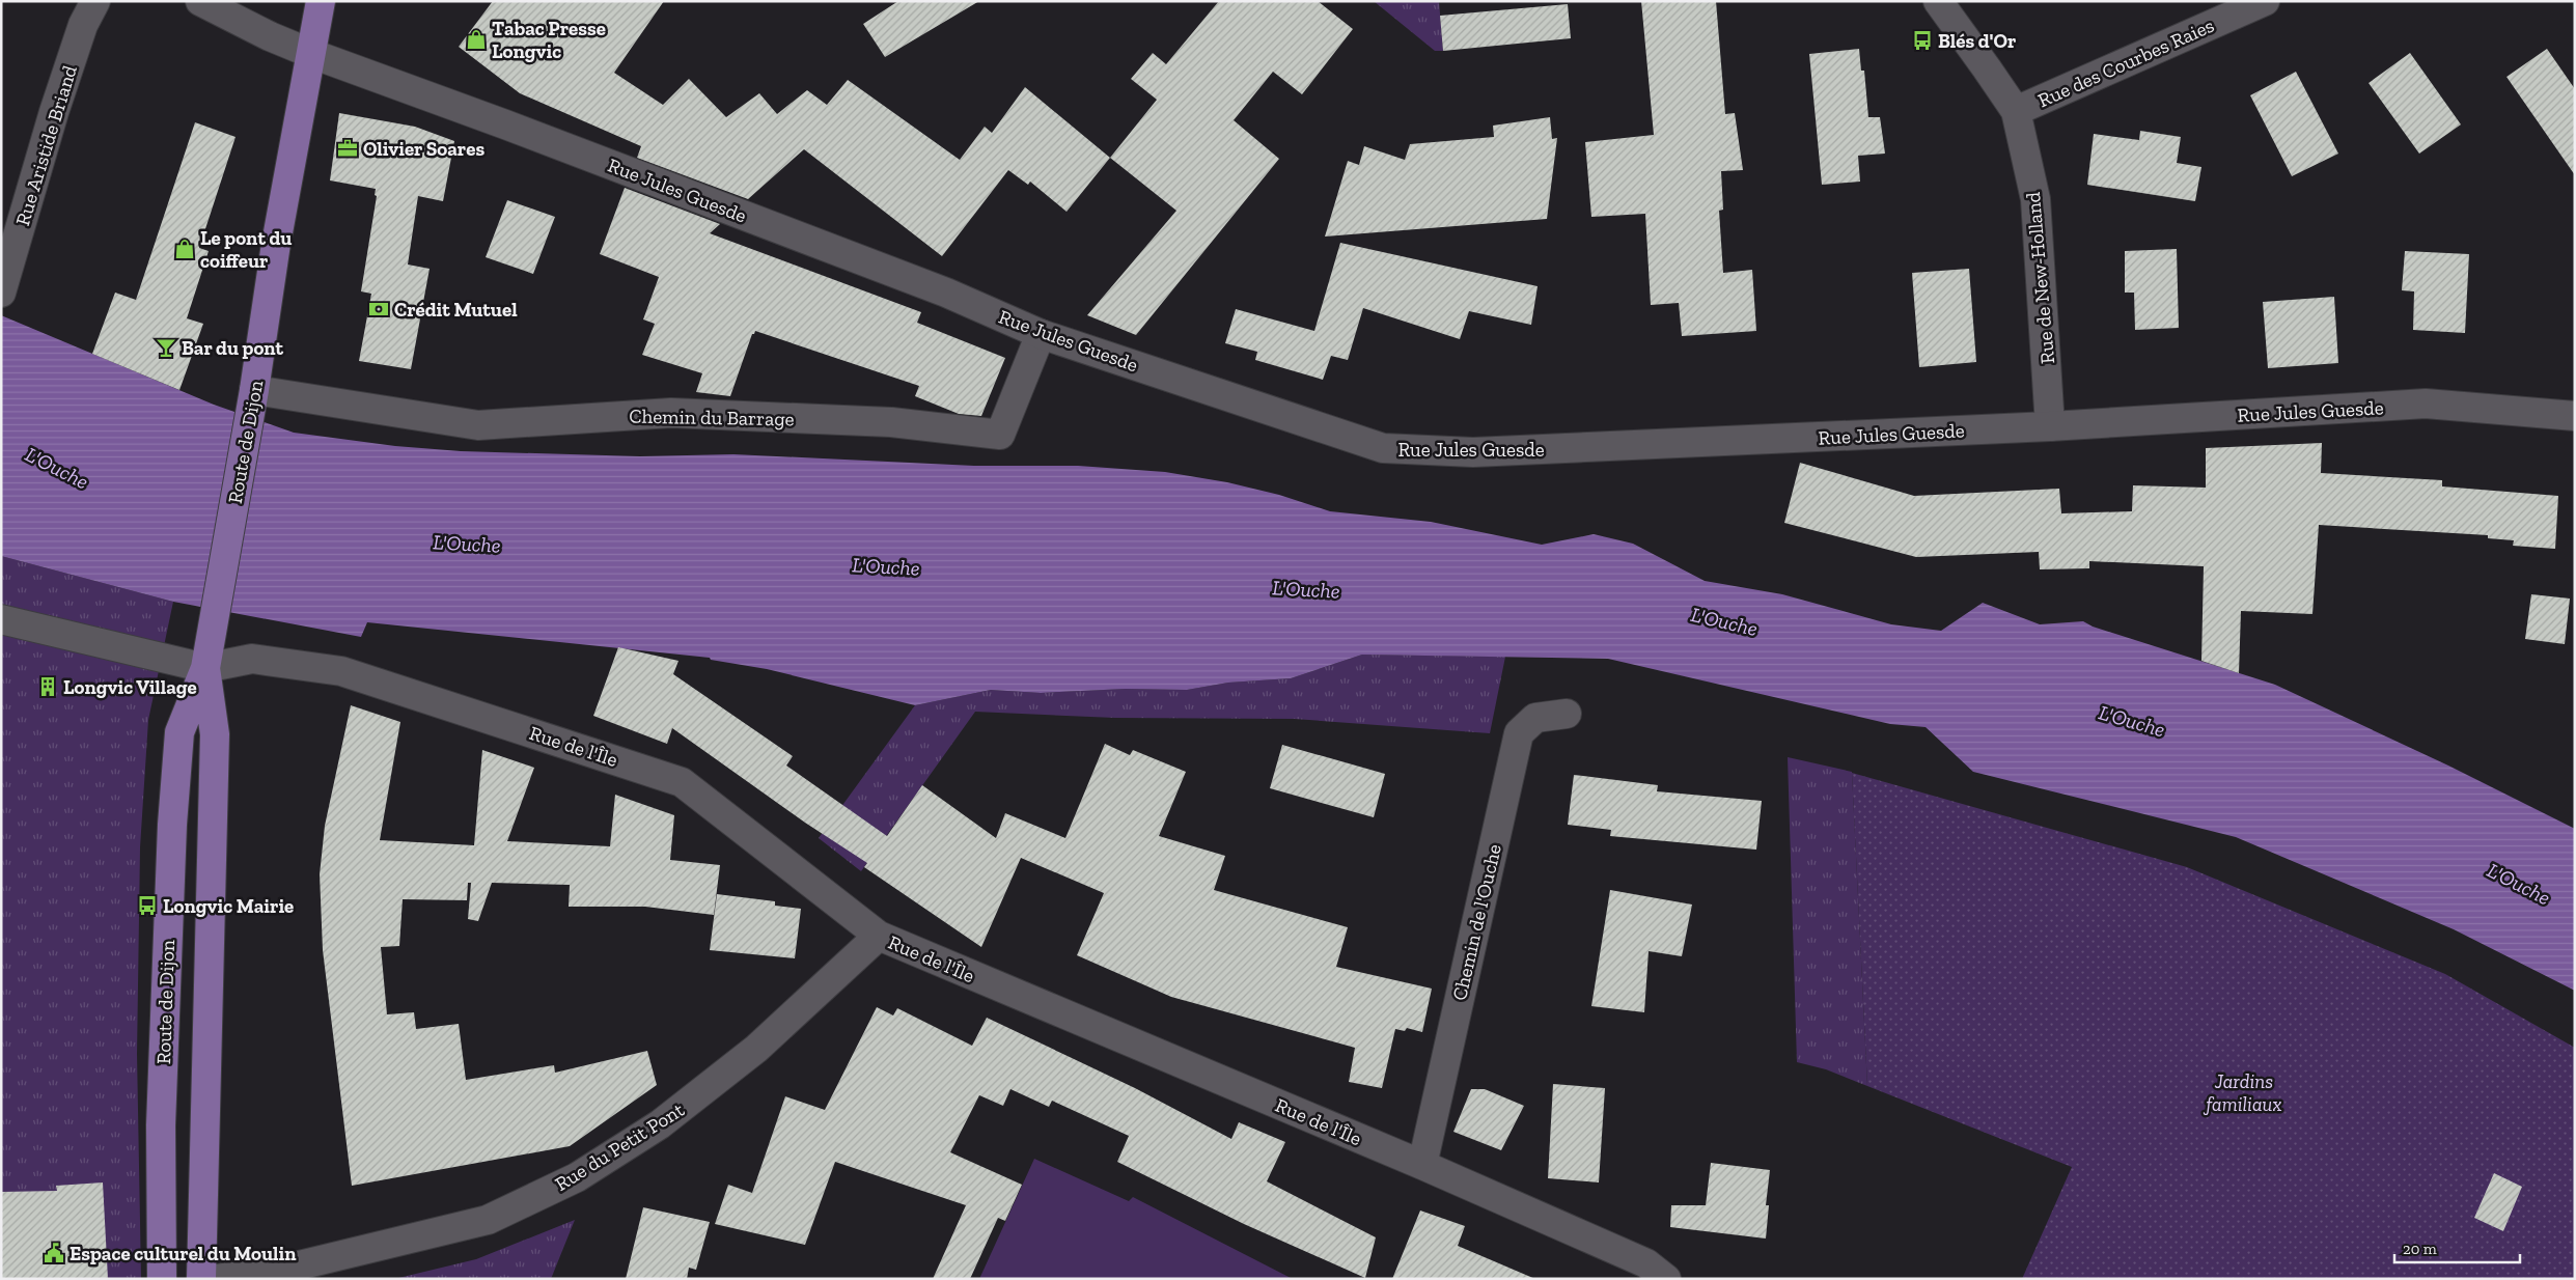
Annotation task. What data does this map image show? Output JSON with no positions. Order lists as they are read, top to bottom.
{
  "streets": {
    "main road": ["Route de Dijon"],
    "street": [
      "Rue des Courbes Raies",
      "Rue Aristide Briand",
      "Rue Jules Guesde",
      "Rue de New-Holland",
      "Chemin du Barrage",
      "Rue de l'Île",
      "Chemin de l'Ouche",
      "Rue du Petit Pont"
    ]
  },
  "crossings": [
    ["Rue des Courbes Raies", "Rue de New-Holland"],
    ["Rue Jules Guesde", "Rue de New-Holland"],
    ["Rue Jules Guesde", "Chemin du Barrage"],
    ["Rue Jules Guesde", "Route de Dijon"],
    ["Chemin du Barrage", "Route de Dijon"],
    ["Route de Dijon", "Rue de l'Île"],
    ["Rue de l'Île", "Chemin de l'Ouche"],
    ["Rue de l'Île", "Rue du Petit Pont"]
  ],
  "water": ["L'Ouche"],
  "parks": ["Jardins familiaux"],
  "places": {
    "shop": ["Tabac Presse Longvic", "Le pont du coiffeur"],
    "bus stop": ["Blés d'Or", "Longvic Mairie"],
    "office": ["Olivier Soares"],
    "bank": ["Crédit Mutuel"],
    "bar": ["Bar du pont"],
    "building": ["Longvic Village"],
    "public building": ["Espace culturel du Moulin"]
  },
  "scale_bar": "20 m"
}
